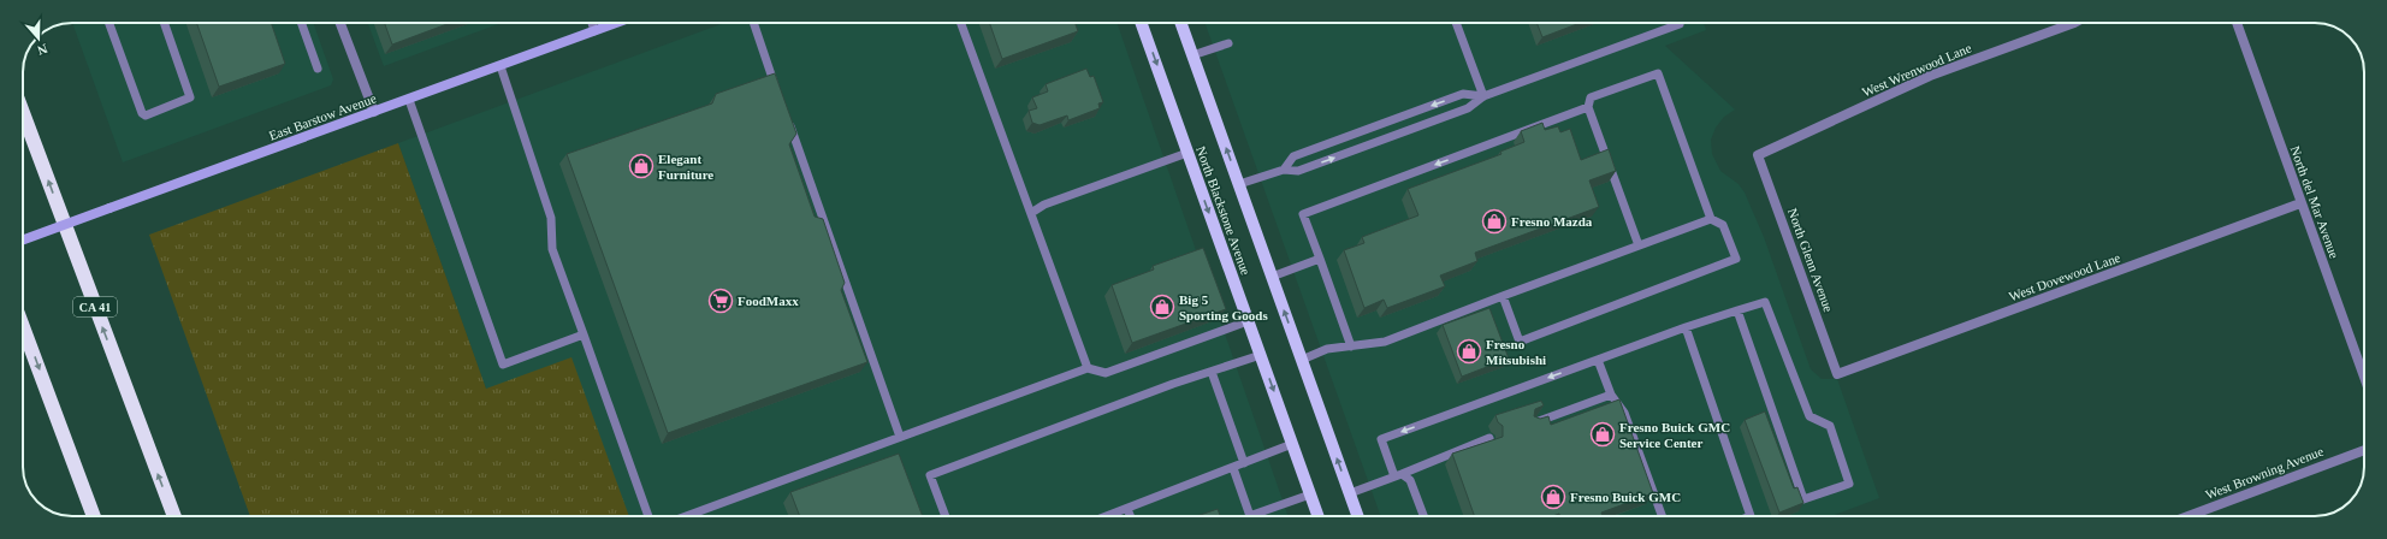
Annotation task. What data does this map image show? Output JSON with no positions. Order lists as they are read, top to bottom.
{
  "streets": {
    "highway": ["CA 41"],
    "main road": ["East Barstow Avenue", "North Blackstone Avenue"],
    "street": [
      "West Wrenwood Lane",
      "North del Mar Avenue",
      "North Glenn Avenue",
      "West Dovewood Lane",
      "West Browning Avenue"
    ]
  },
  "crossings": [
    ["West Wrenwood Lane", "North Glenn Avenue"],
    ["North del Mar Avenue", "West Dovewood Lane"],
    ["North Glenn Avenue", "West Dovewood Lane"]
  ],
  "places": {
    "shop": [
      "Elegant Furniture",
      "Fresno Mazda",
      "Big 5 Sporting Goods",
      "Fresno Mitsubishi",
      "Fresno Buick GMC Service Center",
      "Fresno Buick GMC"
    ],
    "supermarket": ["FoodMaxx"]
  },
  "north": "bottom"
}
